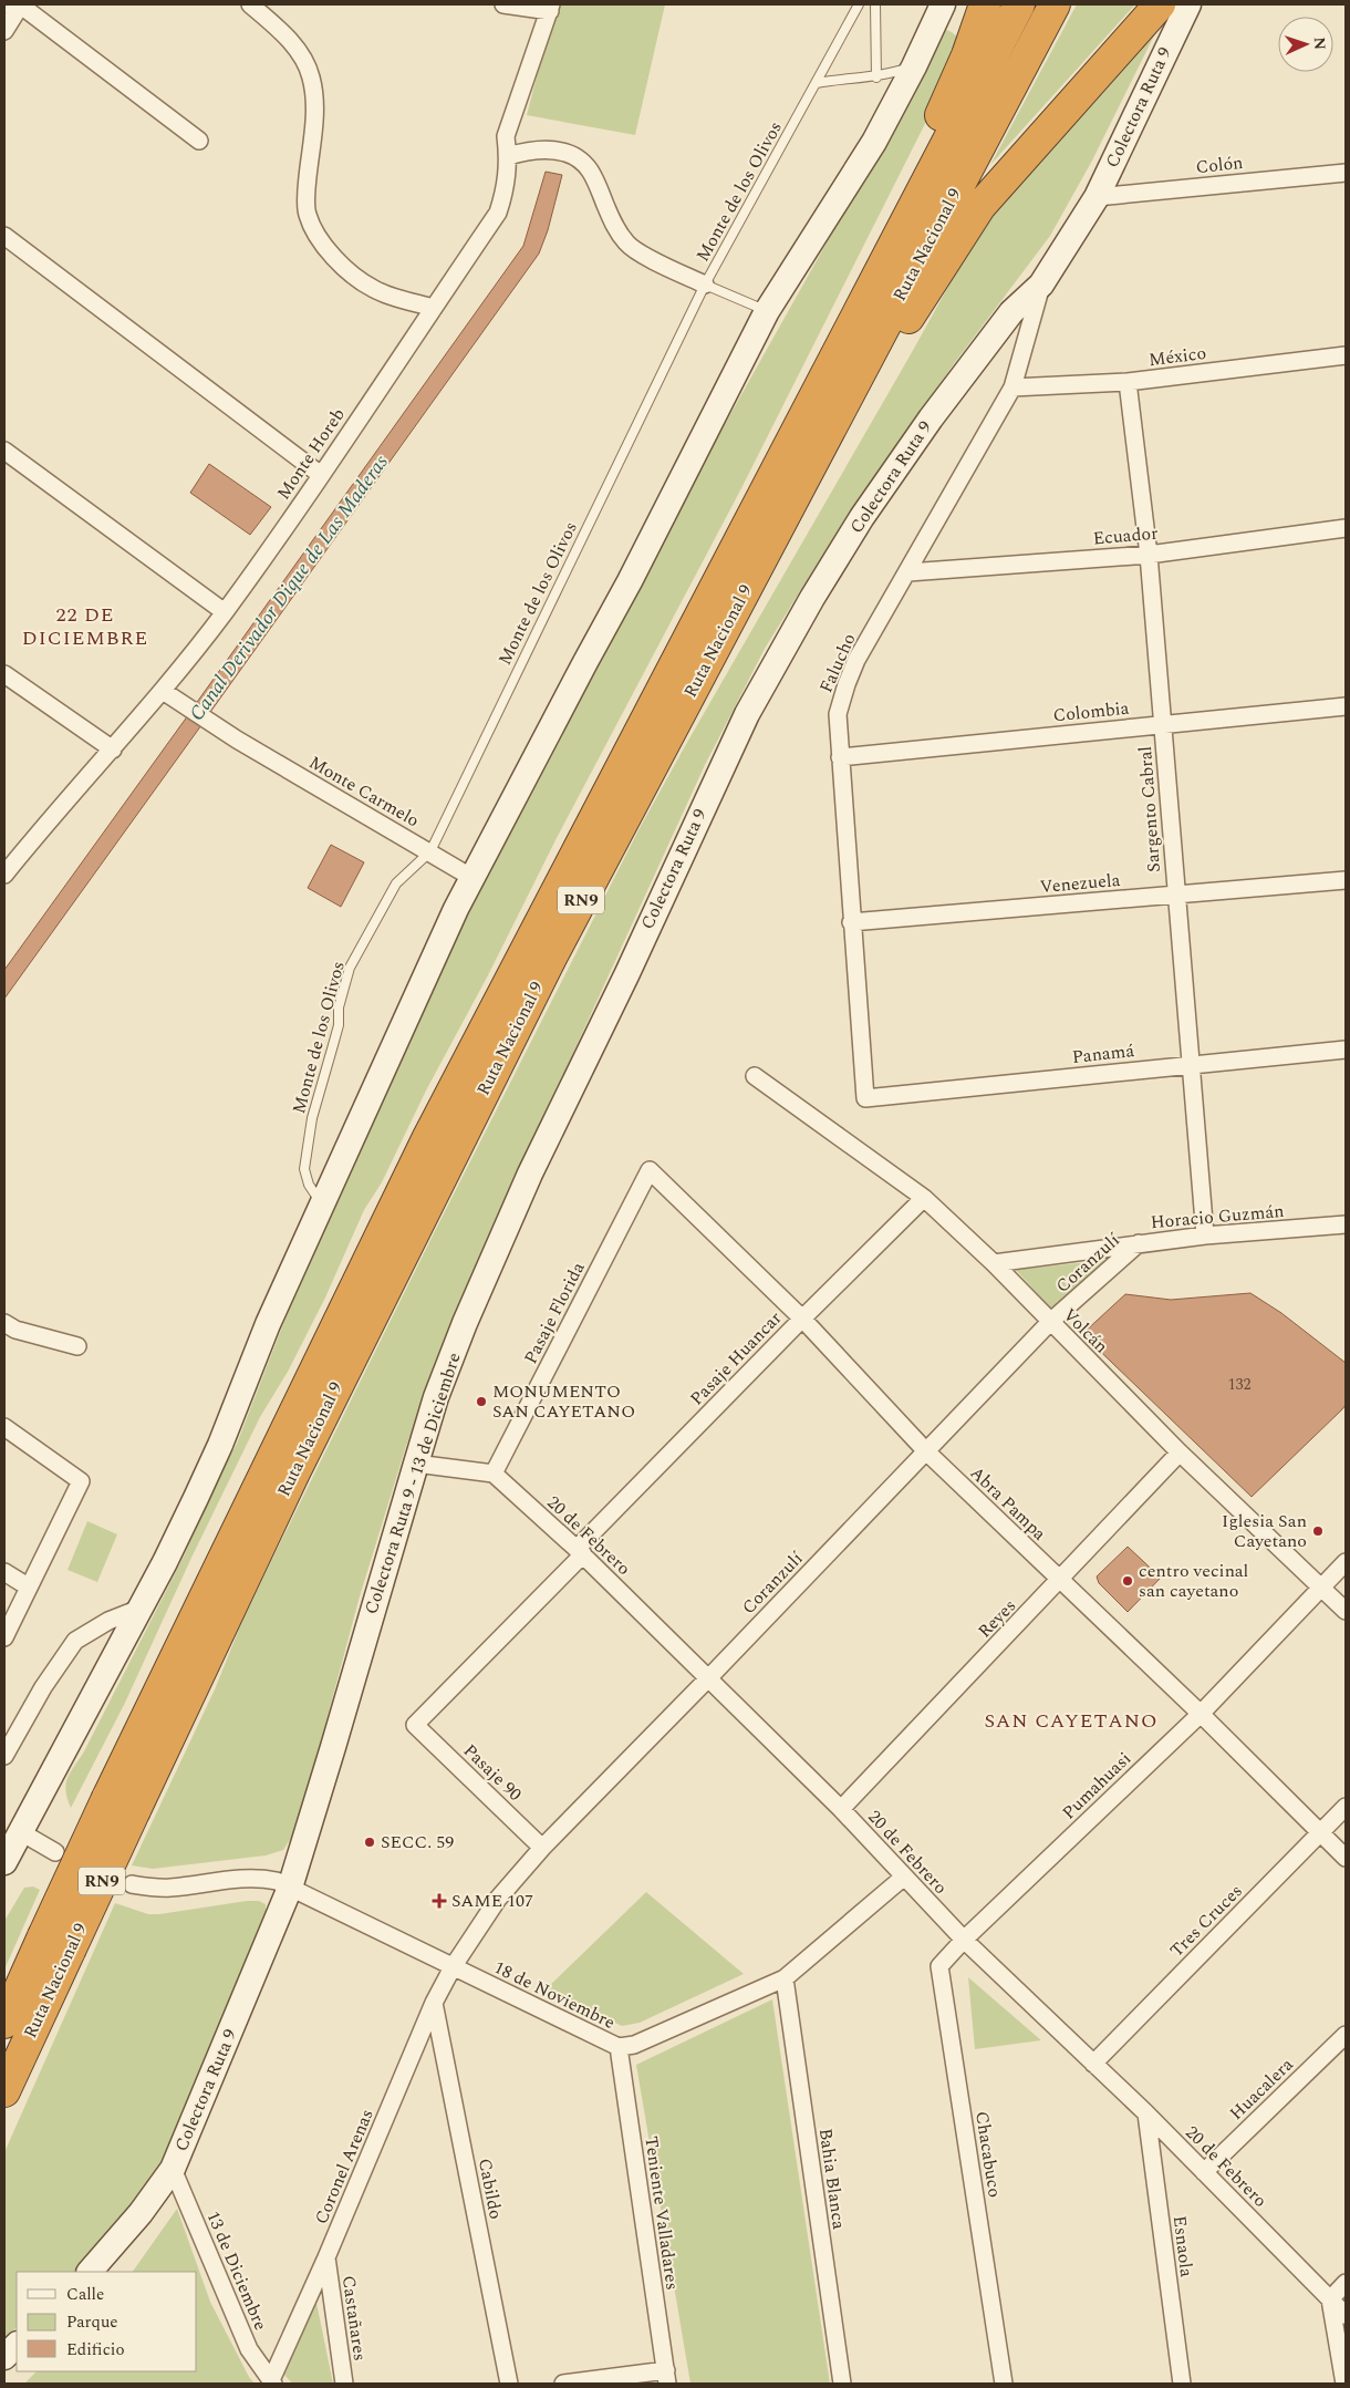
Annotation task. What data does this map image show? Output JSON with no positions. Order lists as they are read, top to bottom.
{
  "streets": {
    "highway": ["Ruta Nacional 9", "RN9"],
    "street": [
      "Colectora Ruta 9",
      "Colón",
      "México",
      "Monte Horeb",
      "Ecuador",
      "Falucho",
      "Colombia",
      "Monte Carmelo",
      "Sargento Cabral",
      "Venezuela",
      "Panamá",
      "Horacio Guzmán",
      "Coranzulí",
      "Pasaje Florida",
      "Volcán",
      "Pasaje Huancar",
      "Colectora Ruta 9 - 13 de Diciembre",
      "Abra Pampa",
      "20 de Febrero",
      "Reyes",
      "Pasaje 90",
      "Pumahuasi",
      "Tres Cruces",
      "18 de Noviembre",
      "Huacalera",
      "Chacabuco",
      "Coronel Arenas",
      "Bahia Blanca",
      "Cabildo",
      "Teniente Valladares",
      "Esnaola",
      "13 de Diciembre",
      "Castañares"
    ],
    "lane": ["Monte de los Olivos"]
  },
  "crossings": [
    ["Colectora Ruta 9", "Colón"],
    ["Colectora Ruta 9", "Falucho"],
    ["Colectora Ruta 9", "Colectora Ruta 9 - 13 de Diciembre"],
    ["Colectora Ruta 9", "18 de Noviembre"],
    ["Colectora Ruta 9", "13 de Diciembre"],
    ["Monte de los Olivos", "Monte Carmelo"],
    ["México", "Falucho"],
    ["México", "Sargento Cabral"],
    ["Monte Horeb", "Monte Carmelo"],
    ["Ecuador", "Falucho"],
    ["Ecuador", "Sargento Cabral"],
    ["Falucho", "Colombia"],
    ["Falucho", "Venezuela"],
    ["Falucho", "Panamá"],
    ["Colombia", "Sargento Cabral"],
    ["Sargento Cabral", "Venezuela"],
    ["Sargento Cabral", "Panamá"],
    ["Sargento Cabral", "Horacio Guzmán"],
    ["Horacio Guzmán", "Coranzulí"],
    ["Horacio Guzmán", "Volcán"],
    ["Coranzulí", "Volcán"],
    ["Coranzulí", "Abra Pampa"],
    ["Coranzulí", "20 de Febrero"],
    ["Coranzulí", "Pasaje 90"],
    ["Coranzulí", "18 de Noviembre"],
    ["Coranzulí", "Coronel Arenas"],
    ["Pasaje Florida", "Abra Pampa"],
    ["Pasaje Florida", "20 de Febrero"],
    ["Volcán", "Pasaje Huancar"],
    ["Volcán", "Reyes"],
    ["Volcán", "Pumahuasi"],
    ["Pasaje Huancar", "Abra Pampa"],
    ["Pasaje Huancar", "20 de Febrero"],
    ["Pasaje Huancar", "Pasaje 90"],
    ["Colectora Ruta 9 - 13 de Diciembre", "18 de Noviembre"],
    ["Abra Pampa", "Reyes"],
    ["Abra Pampa", "Pumahuasi"],
    ["Abra Pampa", "Tres Cruces"],
    ["20 de Febrero", "Reyes"],
    ["20 de Febrero", "Pumahuasi"],
    ["20 de Febrero", "Tres Cruces"],
    ["20 de Febrero", "18 de Noviembre"],
    ["20 de Febrero", "Huacalera"],
    ["20 de Febrero", "Chacabuco"],
    ["20 de Febrero", "Esnaola"],
    ["Pumahuasi", "Chacabuco"],
    ["18 de Noviembre", "Coronel Arenas"],
    ["18 de Noviembre", "Bahia Blanca"],
    ["18 de Noviembre", "Teniente Valladares"],
    ["Coronel Arenas", "Cabildo"],
    ["Coronel Arenas", "13 de Diciembre"],
    ["Coronel Arenas", "Castañares"]
  ],
  "districts": ["22 DE DICIEMBRE", "SAN CAYETANO"],
  "water": ["Canal Derivador Dique de Las Maderas"],
  "places": {
    "other": [
      "MONUMENTO SAN CAYETANO",
      "Iglesia San Cayetano",
      "centro vecinal san cayetano",
      "SECC. 59"
    ],
    "health": ["SAME 107"]
  },
  "house_numbers": ["132"],
  "legend": ["Calle", "Parque", "Edificio"],
  "north": "right"
}
